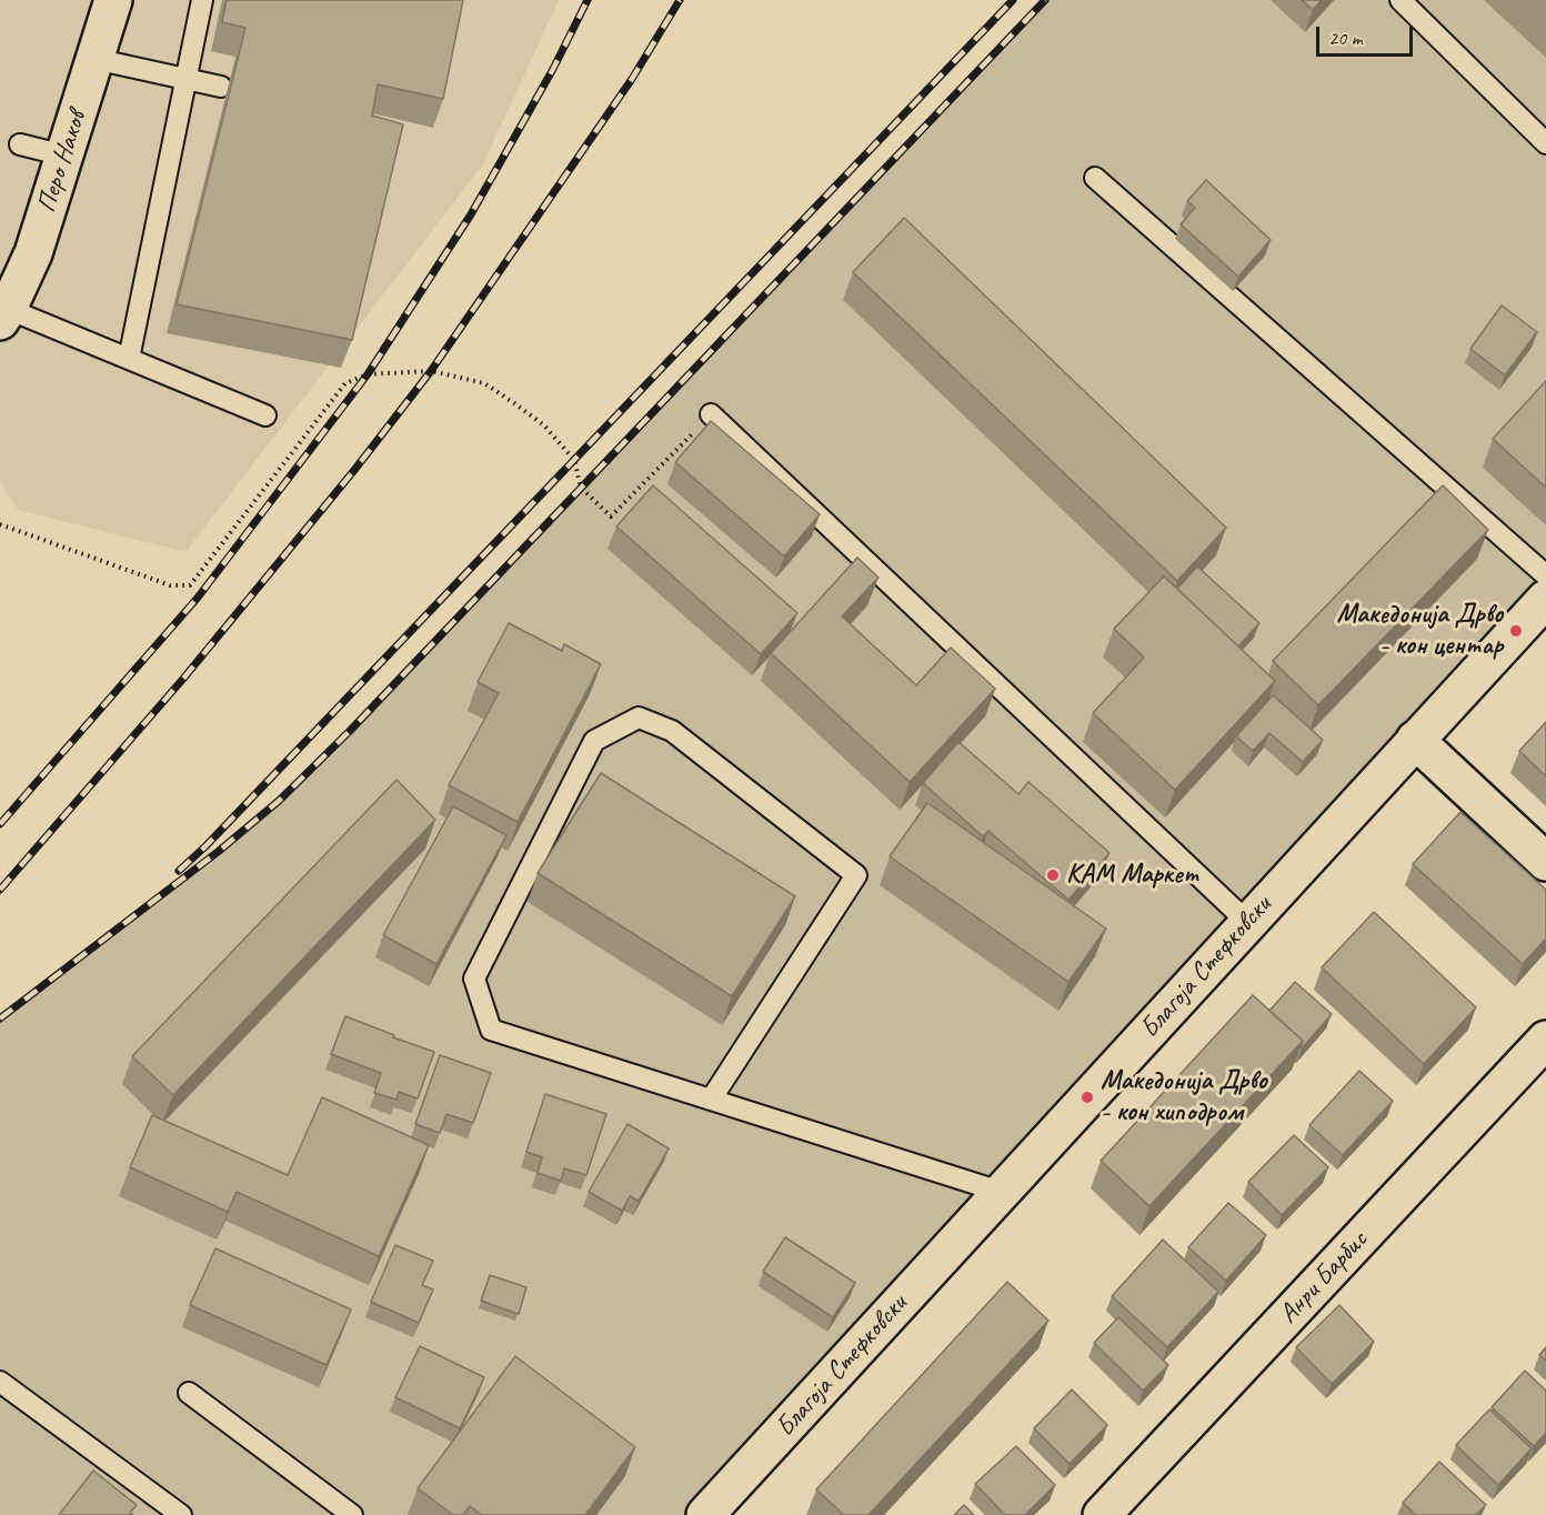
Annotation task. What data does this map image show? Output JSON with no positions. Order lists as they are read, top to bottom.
{
  "streets": {
    "main road": ["Перо Наков", "Благоја Стефковски", "Анри Барбис"]
  },
  "places": ["Македонија Дрво - кон центар", "КАМ Маркет", "Македонија Дрво - кон хиподром"],
  "scale_bar": "20 m"
}
